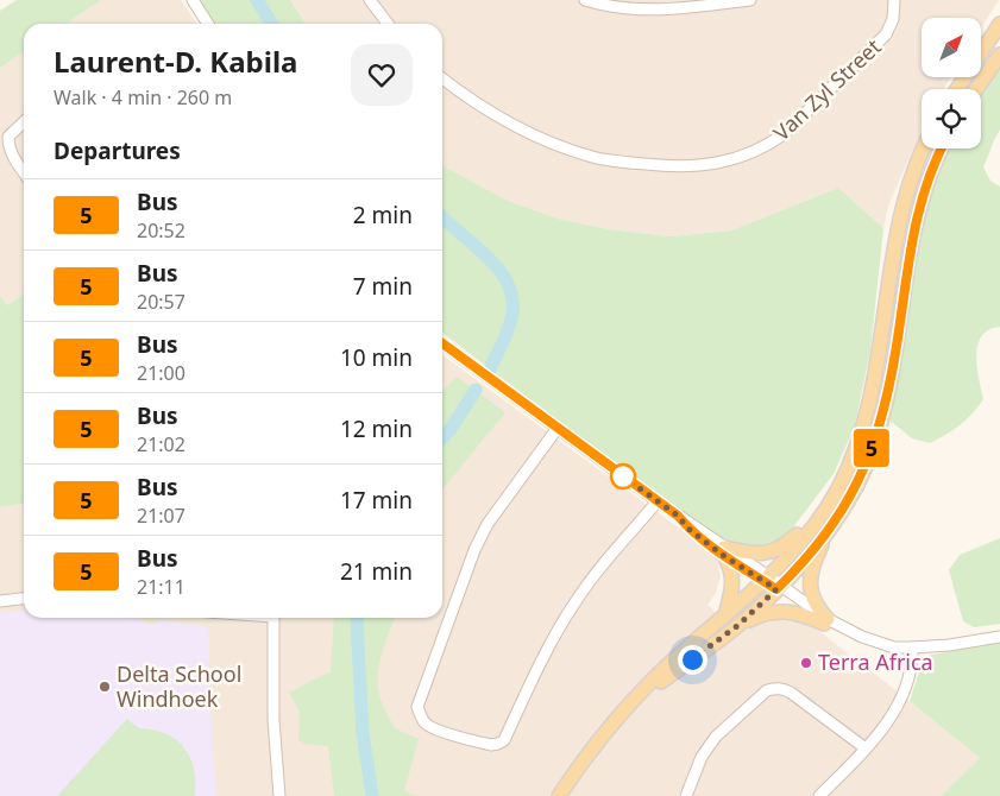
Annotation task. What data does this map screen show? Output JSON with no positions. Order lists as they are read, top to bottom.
{
  "streets": {
    "street": ["Van Zyl Street"]
  },
  "places": ["Terra Africa", "Delta School Windhoek"],
  "lines": ["bus line 5"],
  "north": "top right",
  "page": {
    "on_map": "5",
    "heading": [
      ["Laurent-D. Kabila", "Walk · 4 min · 260 m"],
      "Departures"
    ],
    "list": [
      {
        "mark": "5",
        "name": "Bus",
        "note": "20:52",
        "value": "2 min"
      },
      {
        "mark": "5",
        "name": "Bus",
        "note": "20:57",
        "value": "7 min"
      },
      {
        "mark": "5",
        "name": "Bus",
        "note": "21:00",
        "value": "10 min"
      },
      {
        "mark": "5",
        "name": "Bus",
        "note": "21:02",
        "value": "12 min"
      },
      {
        "mark": "5",
        "name": "Bus",
        "note": "21:07",
        "value": "17 min"
      },
      {
        "mark": "5",
        "name": "Bus",
        "note": "21:11",
        "value": "21 min"
      }
    ]
  }
}
